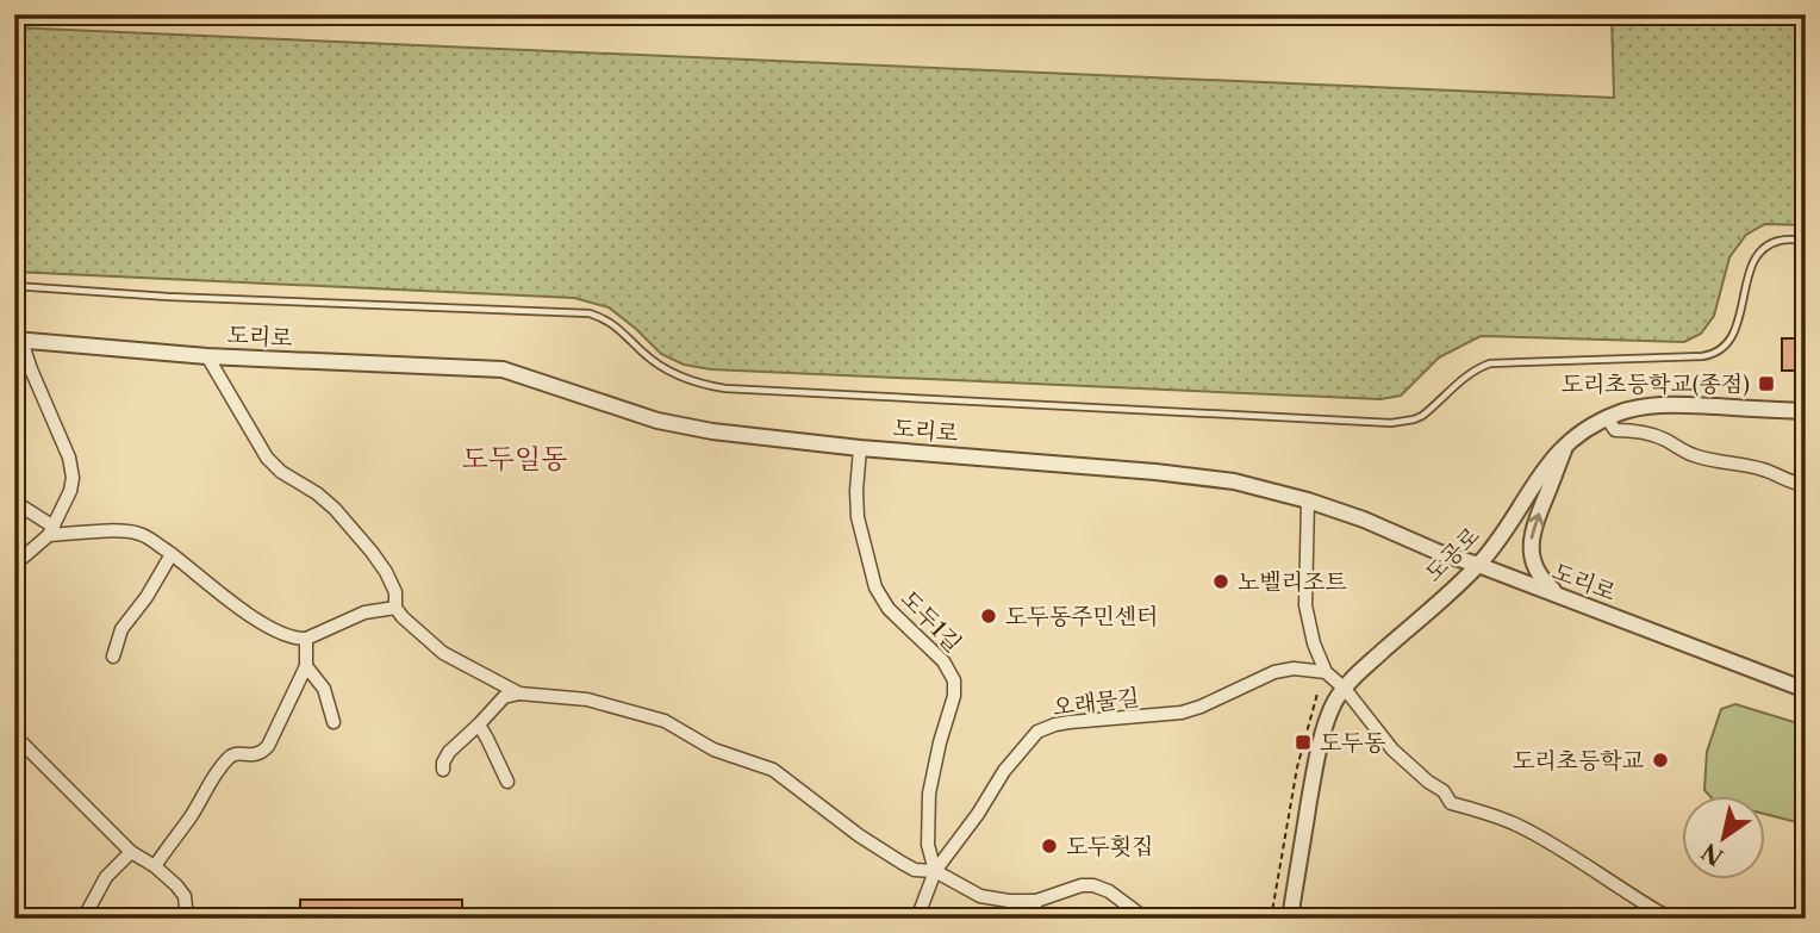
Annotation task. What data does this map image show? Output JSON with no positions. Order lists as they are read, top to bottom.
{
  "streets": {
    "street": [
      "도리로",
      "도공로",
      "도두1길",
      "오래물길"
    ]
  },
  "crossings": [
    ["도리로", "도공로"],
    ["도리로", "도두1길"],
    ["도두1길", "오래물길"]
  ],
  "districts": ["도두일동"],
  "places": {
    "transit": ["도리초등학교(종점)", "도두동"],
    "other": [
      "노벨리조트",
      "도두동주민센터",
      "도리초등학교",
      "도두횟집"
    ]
  },
  "north": "bottom left"
}
